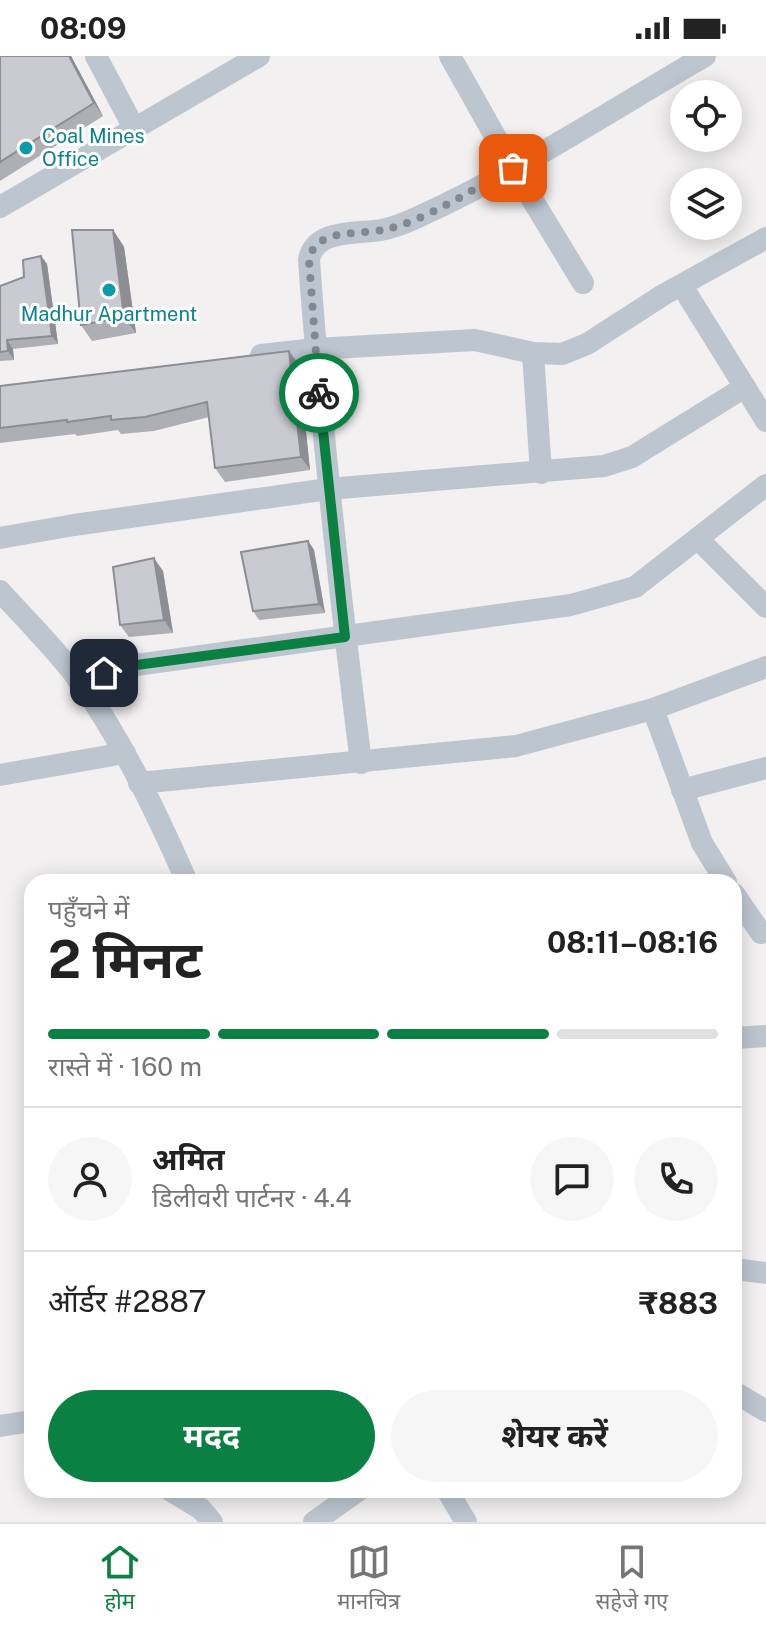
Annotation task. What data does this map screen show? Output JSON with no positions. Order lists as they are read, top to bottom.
{
  "places": ["Coal Mines Office", "Madhur Apartment"],
  "page": {
    "status": "08:09",
    "heading": ["2 मिनट", "पहुँचने में", "08:11–08:16"],
    "panel": [
      "अमित",
      "डिलीवरी पार्टनर · 4.4",
      "ऑर्डर #2887",
      "₹883"
    ],
    "bar": "रास्ते में · 160 m",
    "buttons": ["मदद", "शेयर करें"],
    "tabs": ["होम", "मानचित्र", "सहेजे गए"]
  }
}
